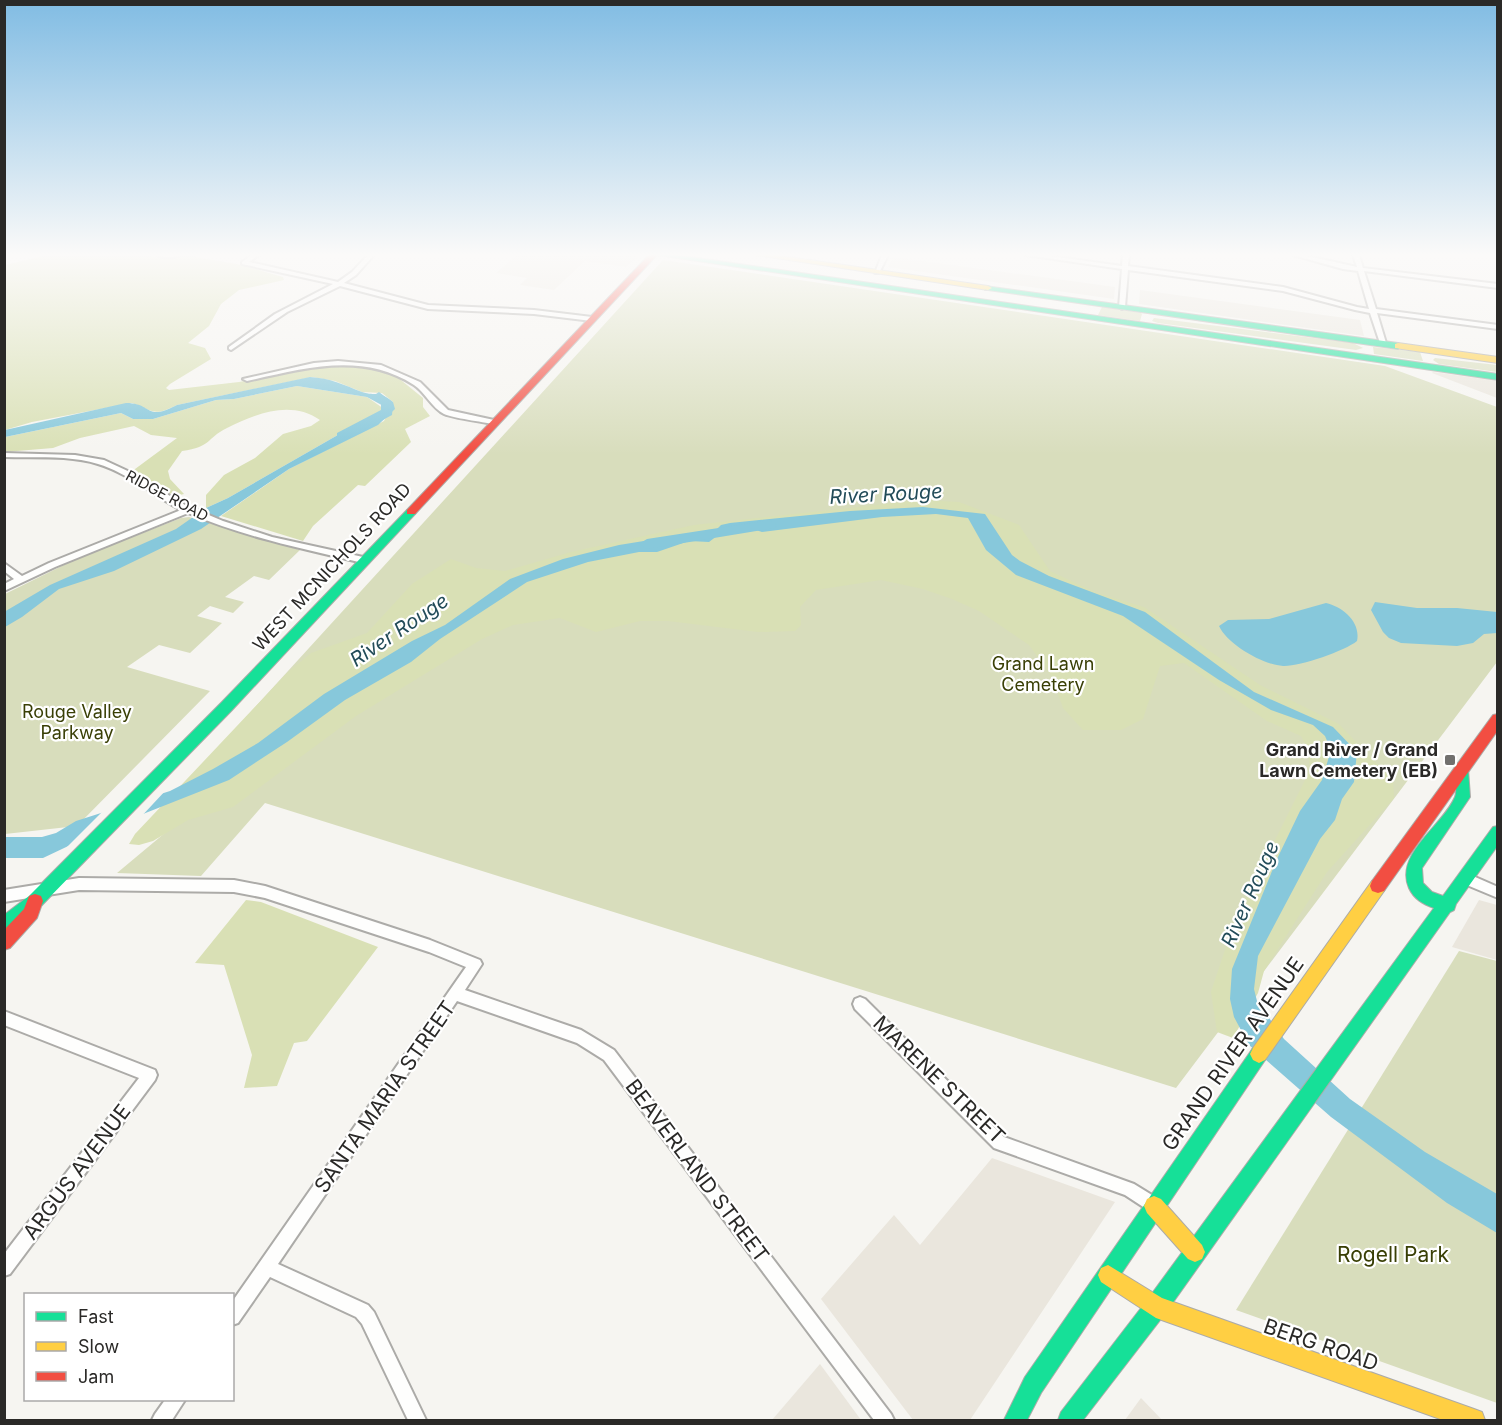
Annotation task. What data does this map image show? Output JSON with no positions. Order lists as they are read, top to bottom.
{
  "streets": {
    "main road": ["WEST MCNICHOLS ROAD", "GRAND RIVER AVENUE", "BERG ROAD"],
    "street": [
      "RIDGE ROAD",
      "MARENE STREET",
      "SANTA MARIA STREET",
      "BEAVERLAND STREET",
      "ARGUS AVENUE"
    ]
  },
  "crossings": [
    ["RIDGE ROAD", "WEST MCNICHOLS ROAD"],
    ["WEST MCNICHOLS ROAD", "SANTA MARIA STREET"],
    ["GRAND RIVER AVENUE", "MARENE STREET"],
    ["GRAND RIVER AVENUE", "BERG ROAD"],
    ["SANTA MARIA STREET", "BEAVERLAND STREET"]
  ],
  "water": ["River Rouge"],
  "parks": ["Grand Lawn Cemetery", "Rouge Valley Parkway", "Rogell Park"],
  "places": {
    "transit": ["Grand River / Grand Lawn Cemetery (EB)"]
  },
  "legend": ["Fast", "Slow", "Jam"]
}
